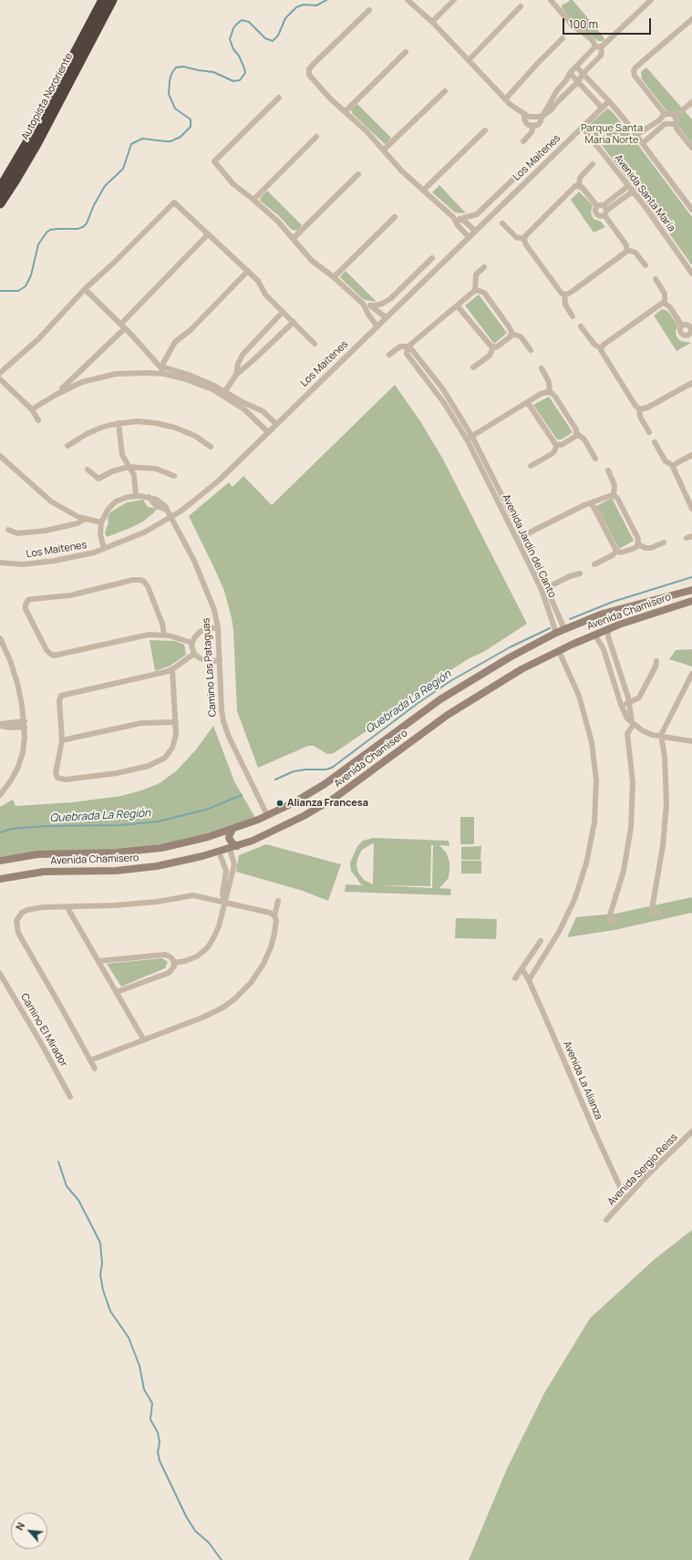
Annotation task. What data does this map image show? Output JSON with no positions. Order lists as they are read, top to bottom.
{
  "streets": {
    "highway": ["Autopista Nororiente"],
    "street": [
      "Los Maitenes",
      "Avenida Santa María",
      "Avenida Jardín del Canto",
      "Avenida Chamisero",
      "Camino Las Pataguas",
      "Camino El Mirador",
      "Avenida La Alianza",
      "Avenida Sergio Reiss"
    ]
  },
  "crossings": [
    ["Los Maitenes", "Avenida Santa María"],
    ["Los Maitenes", "Camino Las Pataguas"],
    ["Avenida Jardín del Canto", "Avenida Chamisero"],
    ["Avenida Chamisero", "Camino Las Pataguas"],
    ["Avenida La Alianza", "Avenida Sergio Reiss"]
  ],
  "water": ["Quebrada La Región"],
  "parks": ["Parque Santa María Norte"],
  "places": ["Alianza Francesa"],
  "scale_bar": "100 m",
  "north": "top left"
}
